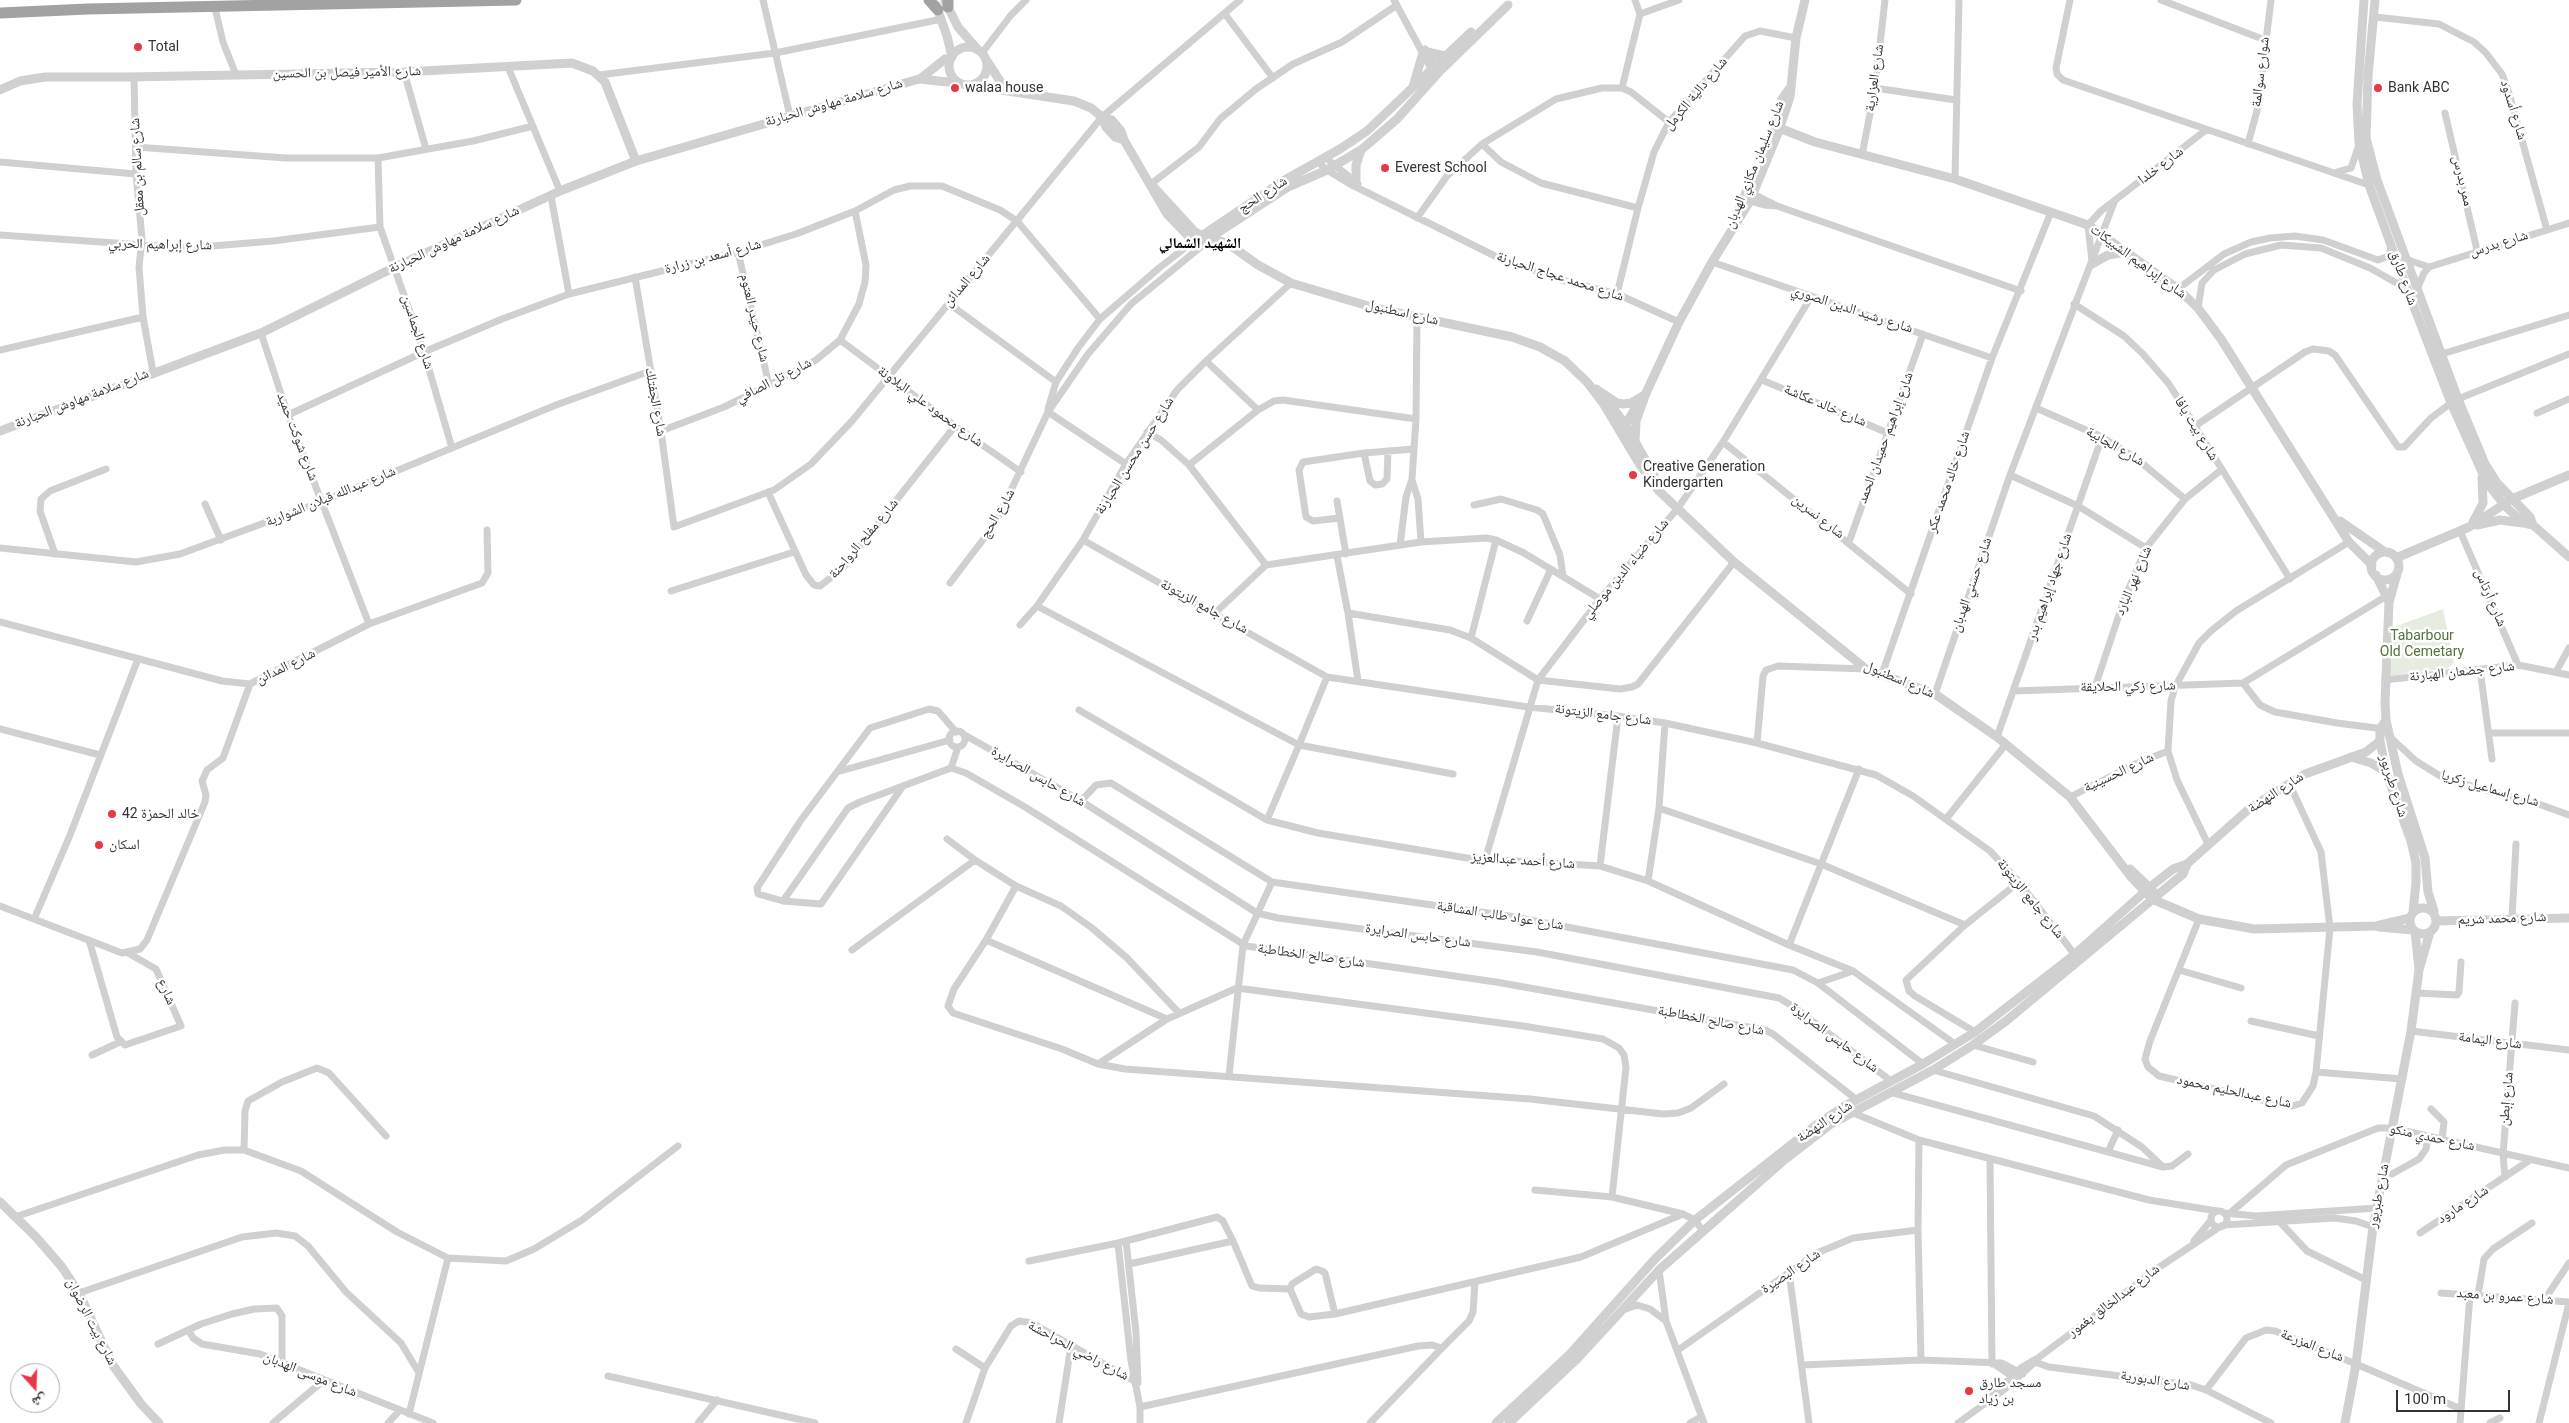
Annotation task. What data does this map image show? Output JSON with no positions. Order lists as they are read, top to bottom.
{
  "streets": {
    "street": [
      "شوارع سوالمة",
      "شارع الأمير فيصل بن الحسين",
      "شارع العزارية",
      "شارع دالية الكرمل",
      "شارع سلامة مهاوش الحبارنة",
      "شارع أسدود",
      "شارع سليمان مكازي الهدبان",
      "شارع خلدا",
      "شارع سالم بن معقل",
      "ممر بدرس",
      "شارع الحج",
      "شارع بدرس",
      "شارع إبراهيم الحربي",
      "شارع أسعد بن زرارة",
      "شارع إبراهيم الشبيكات",
      "شارع محمد عجاج الحبارنة",
      "شارع طارق",
      "شارع المدائن",
      "شارع رشيد الدين الصوري",
      "شارع اسطنبول",
      "شارع حيدر العتوم",
      "شارع الجماسين",
      "شارع تل الصافي",
      "شارع الجفتلك",
      "شارع خالد عكاشة",
      "شارع محمود علي البلاونة",
      "شارع بيت يافا",
      "شارع شوكت حميد",
      "شارع إبراهيم حميدان الحمد",
      "شارع الجابية",
      "شارع حسن محسن الحبارنة",
      "شارع خالد محمد عكر",
      "شارع عبدالله قبلان الشواربة",
      "شارع نسرين",
      "شارع مفلح الرواحنة",
      "شارع ضياء الدين موصلي",
      "شارع نهر البارد",
      "شارع حسني الهدبان",
      "شارع جهاد إبراهيم بدر",
      "شارع أرتاس",
      "شارع جامع الزيتونة",
      "شارع جضعان الهبارنة",
      "شارع زكي الحلايقة",
      "شارع الحسينية",
      "شارع حابس الصرايرة",
      "شارع طبربور",
      "شارع إسماعيل زكريا",
      "شارع النهضة",
      "شارع أحمد عبدالعزيز",
      "شارع عواد طالب المشاقبة",
      "شارع محمد شريم",
      "شارع صالح الخطاطبة",
      "شارع",
      "شارع اليمامة",
      "شارع عبدالحليم محمود",
      "شارع إبطن",
      "شارع حمدي منكو",
      "شارع مارود",
      "شارع البصيرة",
      "شارع عمرو بن معبد",
      "شارع عبدالخالق يغمور",
      "شارع بيت الرضوان",
      "شارع المزرعة",
      "شارع راضي الحراحشة",
      "شارع موسى الهدبان",
      "شارع الدبورية"
    ]
  },
  "crossings": [
    ["شارع الأمير فيصل بن الحسين", "شارع سالم بن معقل"],
    ["شارع العزارية", "شارع إبراهيم الشبيكات"],
    ["شارع دالية الكرمل", "شارع سليمان مكازي الهدبان"],
    ["شارع دالية الكرمل", "شارع محمد عجاج الحبارنة"],
    ["شارع سلامة مهاوش الحبارنة", "شارع سالم بن معقل"],
    ["شارع سلامة مهاوش الحبارنة", "شارع اسطنبول"],
    ["شارع سلامة مهاوش الحبارنة", "شارع الجماسين"],
    ["شارع سلامة مهاوش الحبارنة", "شارع شوكت حميد"],
    ["شارع أسدود", "شارع بدرس"],
    ["شارع أسدود", "شارع طارق"],
    ["شارع سليمان مكازي الهدبان", "شارع إبراهيم الشبيكات"],
    ["شارع سليمان مكازي الهدبان", "شارع محمد عجاج الحبارنة"],
    ["شارع سليمان مكازي الهدبان", "شارع رشيد الدين الصوري"],
    ["شارع سليمان مكازي الهدبان", "شارع اسطنبول"],
    ["شارع خلدا", "شارع إبراهيم الشبيكات"],
    ["شارع سالم بن معقل", "شارع إبراهيم الحربي"],
    ["ممر بدرس", "شارع بدرس"],
    ["شارع الحج", "شارع أسعد بن زرارة"],
    ["شارع الحج", "شارع محمد عجاج الحبارنة"],
    ["شارع الحج", "شارع اسطنبول"],
    ["شارع الحج", "شارع محمود علي البلاونة"],
    ["شارع إبراهيم الحربي", "شارع الجماسين"],
    ["شارع أسعد بن زرارة", "شارع المدائن"],
    ["شارع أسعد بن زرارة", "شارع حيدر العتوم"],
    ["شارع أسعد بن زرارة", "شارع الجماسين"],
    ["شارع أسعد بن زرارة", "شارع تل الصافي"],
    ["شارع أسعد بن زرارة", "شارع الجفتلك"],
    ["شارع أسعد بن زرارة", "شارع شوكت حميد"],
    ["شارع إبراهيم الشبيكات", "شارع خالد محمد عكر"],
    ["شارع إبراهيم الشبيكات", "شارع حسني الهدبان"],
    ["شارع إبراهيم الشبيكات", "شارع طبربور"],
    ["شارع المدائن", "شارع اسطنبول"],
    ["شارع المدائن", "شارع الجفتلك"],
    ["شارع المدائن", "شارع محمود علي البلاونة"],
    ["شارع المدائن", "شارع شوكت حميد"],
    ["شارع المدائن", "شارع مفلح الرواحنة"],
    ["شارع رشيد الدين الصوري", "شارع إبراهيم حميدان الحمد"],
    ["شارع رشيد الدين الصوري", "شارع خالد محمد عكر"],
    ["شارع رشيد الدين الصوري", "شارع ضياء الدين موصلي"],
    ["شارع اسطنبول", "شارع حسن محسن الحبارنة"],
    ["شارع اسطنبول", "شارع خالد محمد عكر"],
    ["شارع اسطنبول", "شارع ضياء الدين موصلي"],
    ["شارع اسطنبول", "شارع حسني الهدبان"],
    ["شارع اسطنبول", "شارع جهاد إبراهيم بدر"],
    ["شارع اسطنبول", "شارع الحسينية"],
    ["شارع اسطنبول", "شارع النهضة"],
    ["شارع اسطنبول", "شارع عبدالحليم محمود"],
    ["شارع حيدر العتوم", "شارع تل الصافي"],
    ["شارع الجماسين", "شارع عبدالله قبلان الشواربة"],
    ["شارع تل الصافي", "شارع الجفتلك"],
    ["شارع تل الصافي", "شارع محمود علي البلاونة"],
    ["شارع الجفتلك", "شارع عبدالله قبلان الشواربة"],
    ["شارع خالد عكاشة", "شارع إبراهيم حميدان الحمد"],
    ["شارع خالد عكاشة", "شارع ضياء الدين موصلي"],
    ["شارع محمود علي البلاونة", "شارع مفلح الرواحنة"],
    ["شارع بيت يافا", "شارع نهر البارد"],
    ["شارع بيت يافا", "شارع حسني الهدبان"],
    ["شارع شوكت حميد", "شارع عبدالله قبلان الشواربة"],
    ["شارع إبراهيم حميدان الحمد", "شارع نسرين"],
    ["شارع الجابية", "شارع نهر البارد"],
    ["شارع الجابية", "شارع حسني الهدبان"],
    ["شارع الجابية", "شارع جهاد إبراهيم بدر"],
    ["شارع حسن محسن الحبارنة", "شارع جامع الزيتونة"],
    ["شارع خالد محمد عكر", "شارع نسرين"],
    ["شارع نسرين", "شارع ضياء الدين موصلي"],
    ["شارع ضياء الدين موصلي", "شارع جامع الزيتونة"],
    ["شارع ضياء الدين موصلي", "شارع أحمد عبدالعزيز"],
    ["شارع نهر البارد", "شارع زكي الحلايقة"],
    ["شارع جهاد إبراهيم بدر", "شارع زكي الحلايقة"],
    ["شارع أرتاس", "شارع جضعان الهبارنة"],
    ["شارع جامع الزيتونة", "شارع النهضة"],
    ["شارع جضعان الهبارنة", "شارع طبربور"],
    ["شارع حابس الصرايرة", "شارع النهضة"],
    ["شارع حابس الصرايرة", "شارع عواد طالب المشاقبة"],
    ["شارع طبربور", "شارع إسماعيل زكريا"],
    ["شارع طبربور", "شارع النهضة"],
    ["شارع طبربور", "شارع محمد شريم"],
    ["شارع طبربور", "شارع اليمامة"],
    ["شارع طبربور", "شارع حمدي منكو"],
    ["شارع طبربور", "شارع المزرعة"],
    ["شارع النهضة", "شارع أحمد عبدالعزيز"],
    ["شارع النهضة", "شارع عواد طالب المشاقبة"],
    ["شارع النهضة", "شارع صالح الخطاطبة"],
    ["شارع النهضة", "شارع عبدالحليم محمود"],
    ["شارع اليمامة", "شارع إبطن"],
    ["شارع إبطن", "شارع حمدي منكو"],
    ["شارع حمدي منكو", "شارع مارود"],
    ["شارع حمدي منكو", "شارع عبدالخالق يغمور"],
    ["شارع عبدالخالق يغمور", "شارع الدبورية"],
    ["شارع المزرعة", "شارع الدبورية"]
  ],
  "districts": ["الشهيد الشمالي"],
  "parks": ["Tabarbour Old Cemetary"],
  "places": [
    "Total",
    "walaa house",
    "Bank ABC",
    "Everest School",
    "Creative Generation Kindergarten",
    "خالد الحمزة 42",
    "اسكان",
    "مسجد طارق بن زياد"
  ],
  "scale_bar": "100 m",
  "north": "bottom"
}
